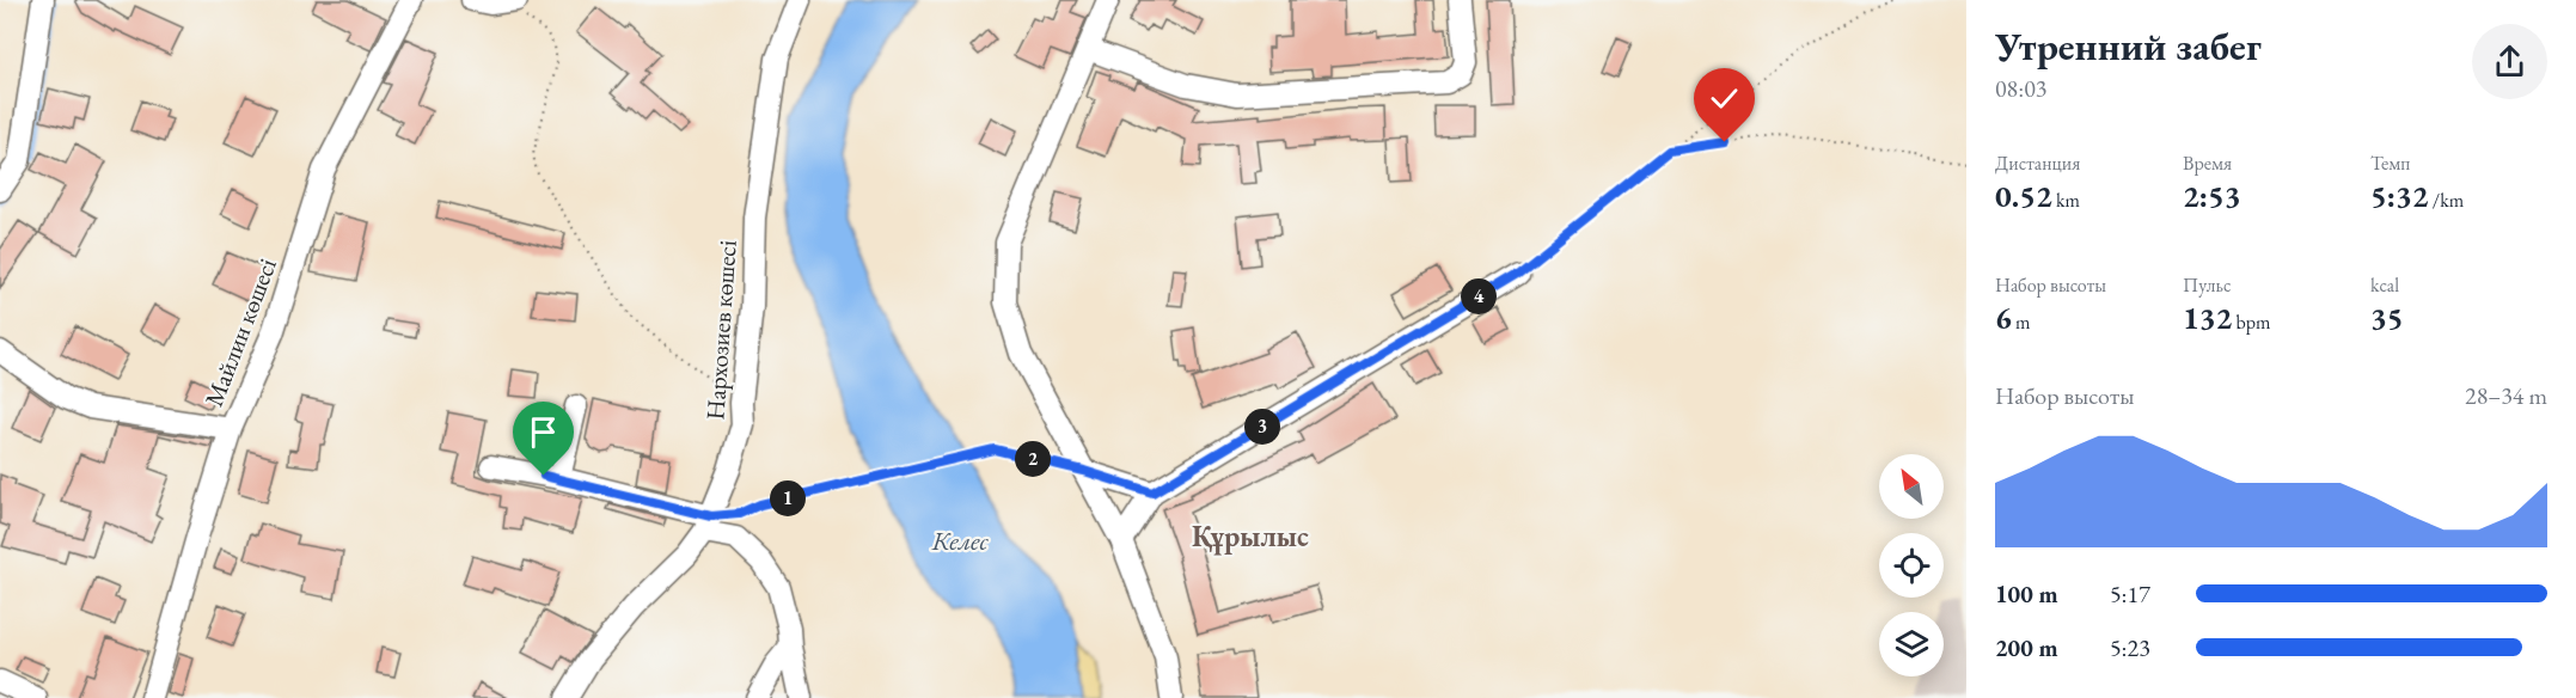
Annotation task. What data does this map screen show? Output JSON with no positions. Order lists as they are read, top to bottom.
{
  "streets": {
    "street": ["Нархозиев көшесі", "Майлин көшесі"]
  },
  "districts": ["Құрылыс"],
  "water": ["Келес"],
  "north": "top left",
  "page": {
    "heading": ["Утренний забег", "08:03"],
    "stats": [
      ["Дистанция", "0.52 km"],
      ["Время", "2:53"],
      ["Темп", "5:32 /km"],
      ["Набор высоты", "6 m"],
      ["Пульс", "132 bpm"],
      ["kcal", "35"]
    ],
    "pins": [
      "4",
      "3",
      "2",
      "1"
    ],
    "chart": ["Набор высоты", "28–34 m"],
    "list": [
      {
        "name": "100 m",
        "note": "5:17"
      },
      {
        "name": "200 m",
        "note": "5:23"
      }
    ]
  }
}
